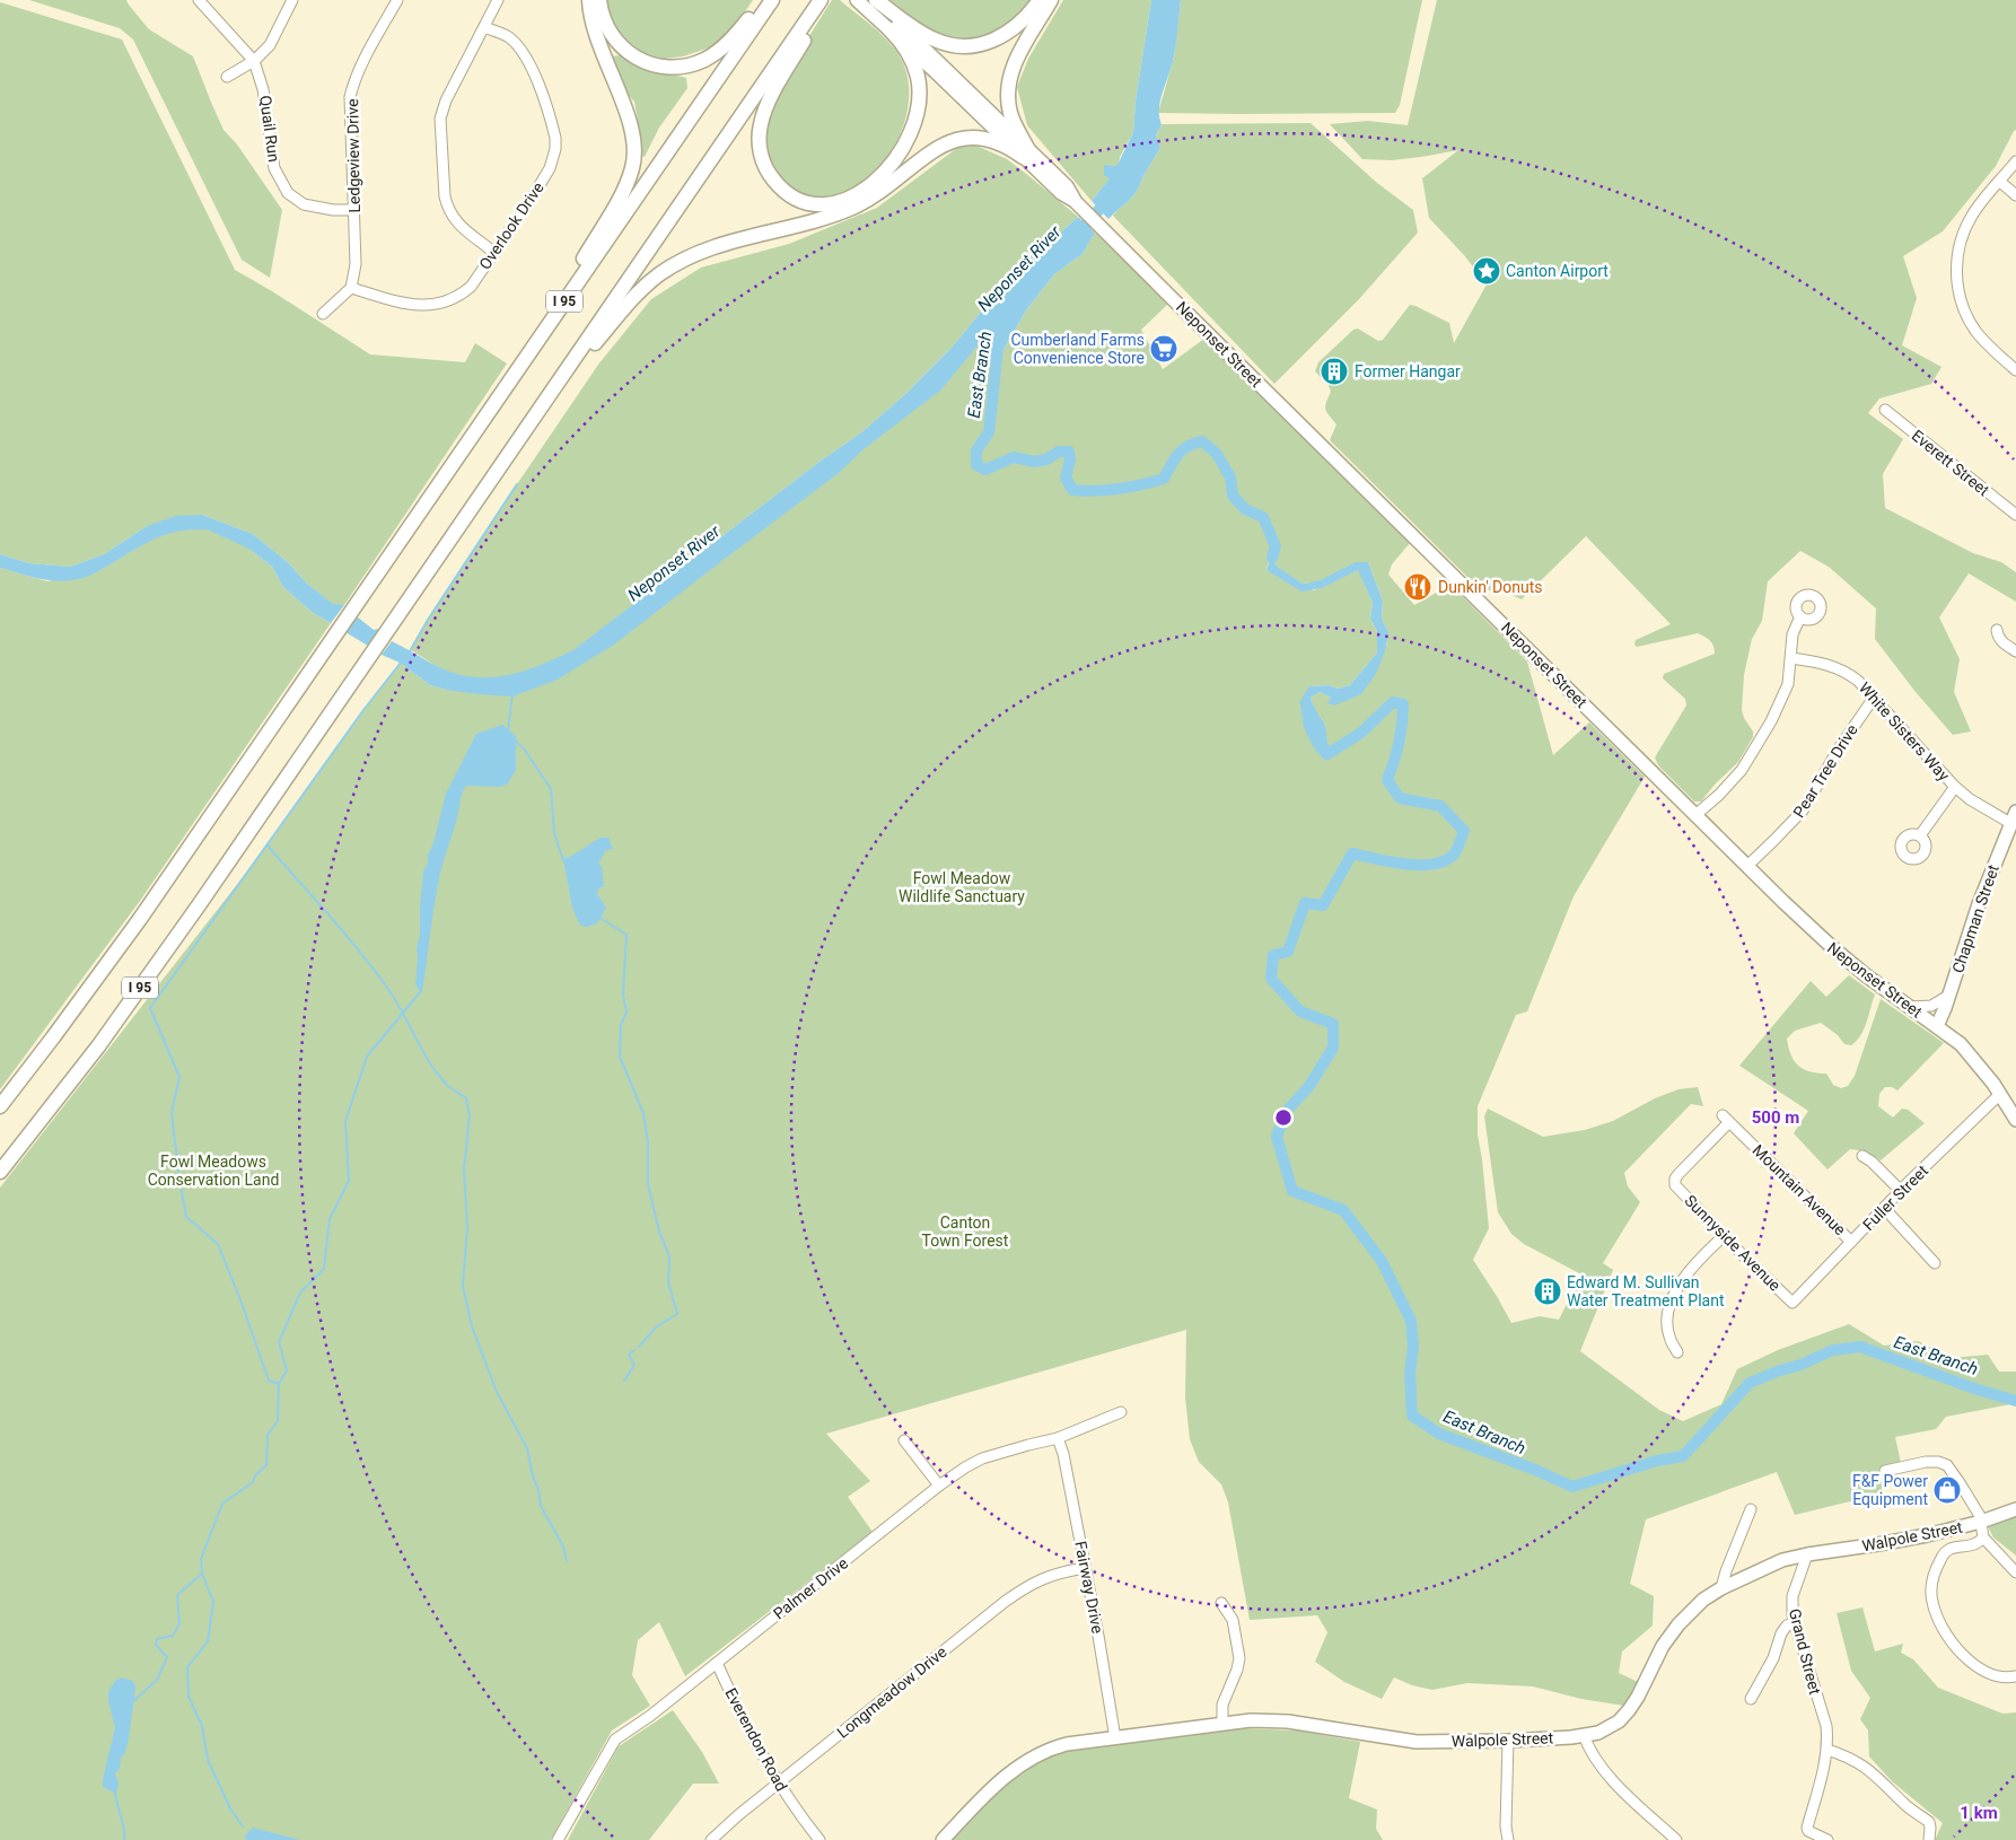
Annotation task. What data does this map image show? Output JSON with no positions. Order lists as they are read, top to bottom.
{
  "streets": {
    "highway": ["I 95"],
    "main road": ["Neponset Street", "Chapman Street", "Walpole Street"],
    "street": [
      "Quail Run",
      "Ledgeview Drive",
      "Overlook Drive",
      "Everett Street",
      "White Sisters Way",
      "Pear Tree Drive",
      "Mountain Avenue",
      "Fuller Street",
      "Sunnyside Avenue",
      "Fairway Drive",
      "Palmer Drive",
      "Grand Street",
      "Longmeadow Drive",
      "Everendon Road"
    ]
  },
  "crossings": [
    ["Quail Run", "Ledgeview Drive"],
    ["Ledgeview Drive", "Overlook Drive"],
    ["Neponset Street", "Pear Tree Drive"],
    ["Neponset Street", "Chapman Street"],
    ["Neponset Street", "Fuller Street"],
    ["White Sisters Way", "Pear Tree Drive"],
    ["White Sisters Way", "Chapman Street"],
    ["Mountain Avenue", "Fuller Street"],
    ["Mountain Avenue", "Sunnyside Avenue"],
    ["Fuller Street", "Sunnyside Avenue"],
    ["Walpole Street", "Fairway Drive"],
    ["Walpole Street", "Grand Street"],
    ["Fairway Drive", "Palmer Drive"],
    ["Fairway Drive", "Longmeadow Drive"],
    ["Palmer Drive", "Everendon Road"],
    ["Longmeadow Drive", "Everendon Road"]
  ],
  "water": ["Neponset River", "East Branch"],
  "parks": ["Fowl Meadow Wildlife Sanctuary", "Fowl Meadows Conservation Land", "Canton Town Forest"],
  "places": {
    "place": ["Canton Airport"],
    "supermarket": ["Cumberland Farms Convenience Store"],
    "building": ["Former Hangar", "Edward M. Sullivan Water Treatment Plant"],
    "restaurant": ["Dunkin' Donuts"],
    "shop": ["F&F Power Equipment"]
  },
  "rings": ["500 m", "1 km"]
}
